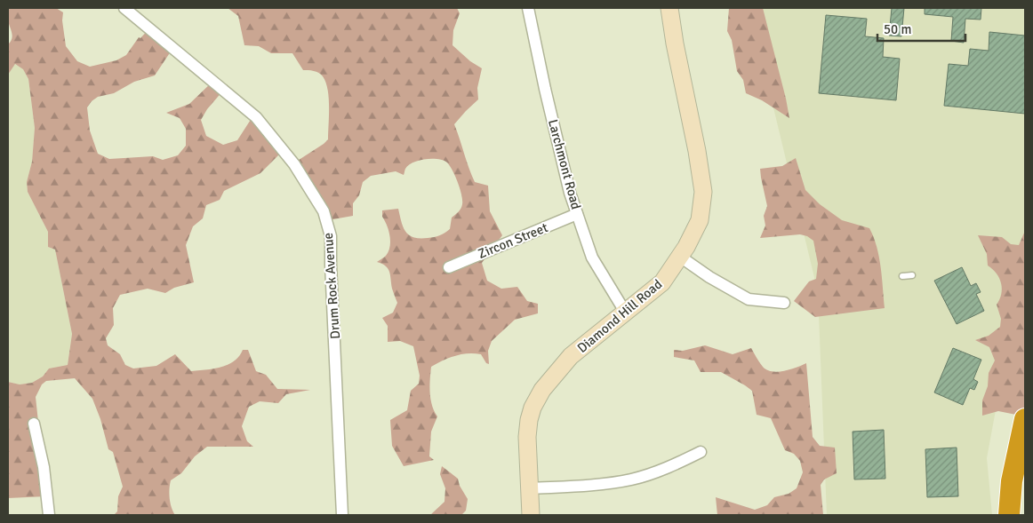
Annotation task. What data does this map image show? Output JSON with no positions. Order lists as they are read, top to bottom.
{
  "streets": {
    "street": [
      "Larchmont Road",
      "Zircon Street",
      "Drum Rock Avenue",
      "Diamond Hill Road"
    ]
  },
  "crossings": [
    ["Larchmont Road", "Zircon Street"],
    ["Larchmont Road", "Diamond Hill Road"]
  ],
  "scale_bar": "50 m"
}
